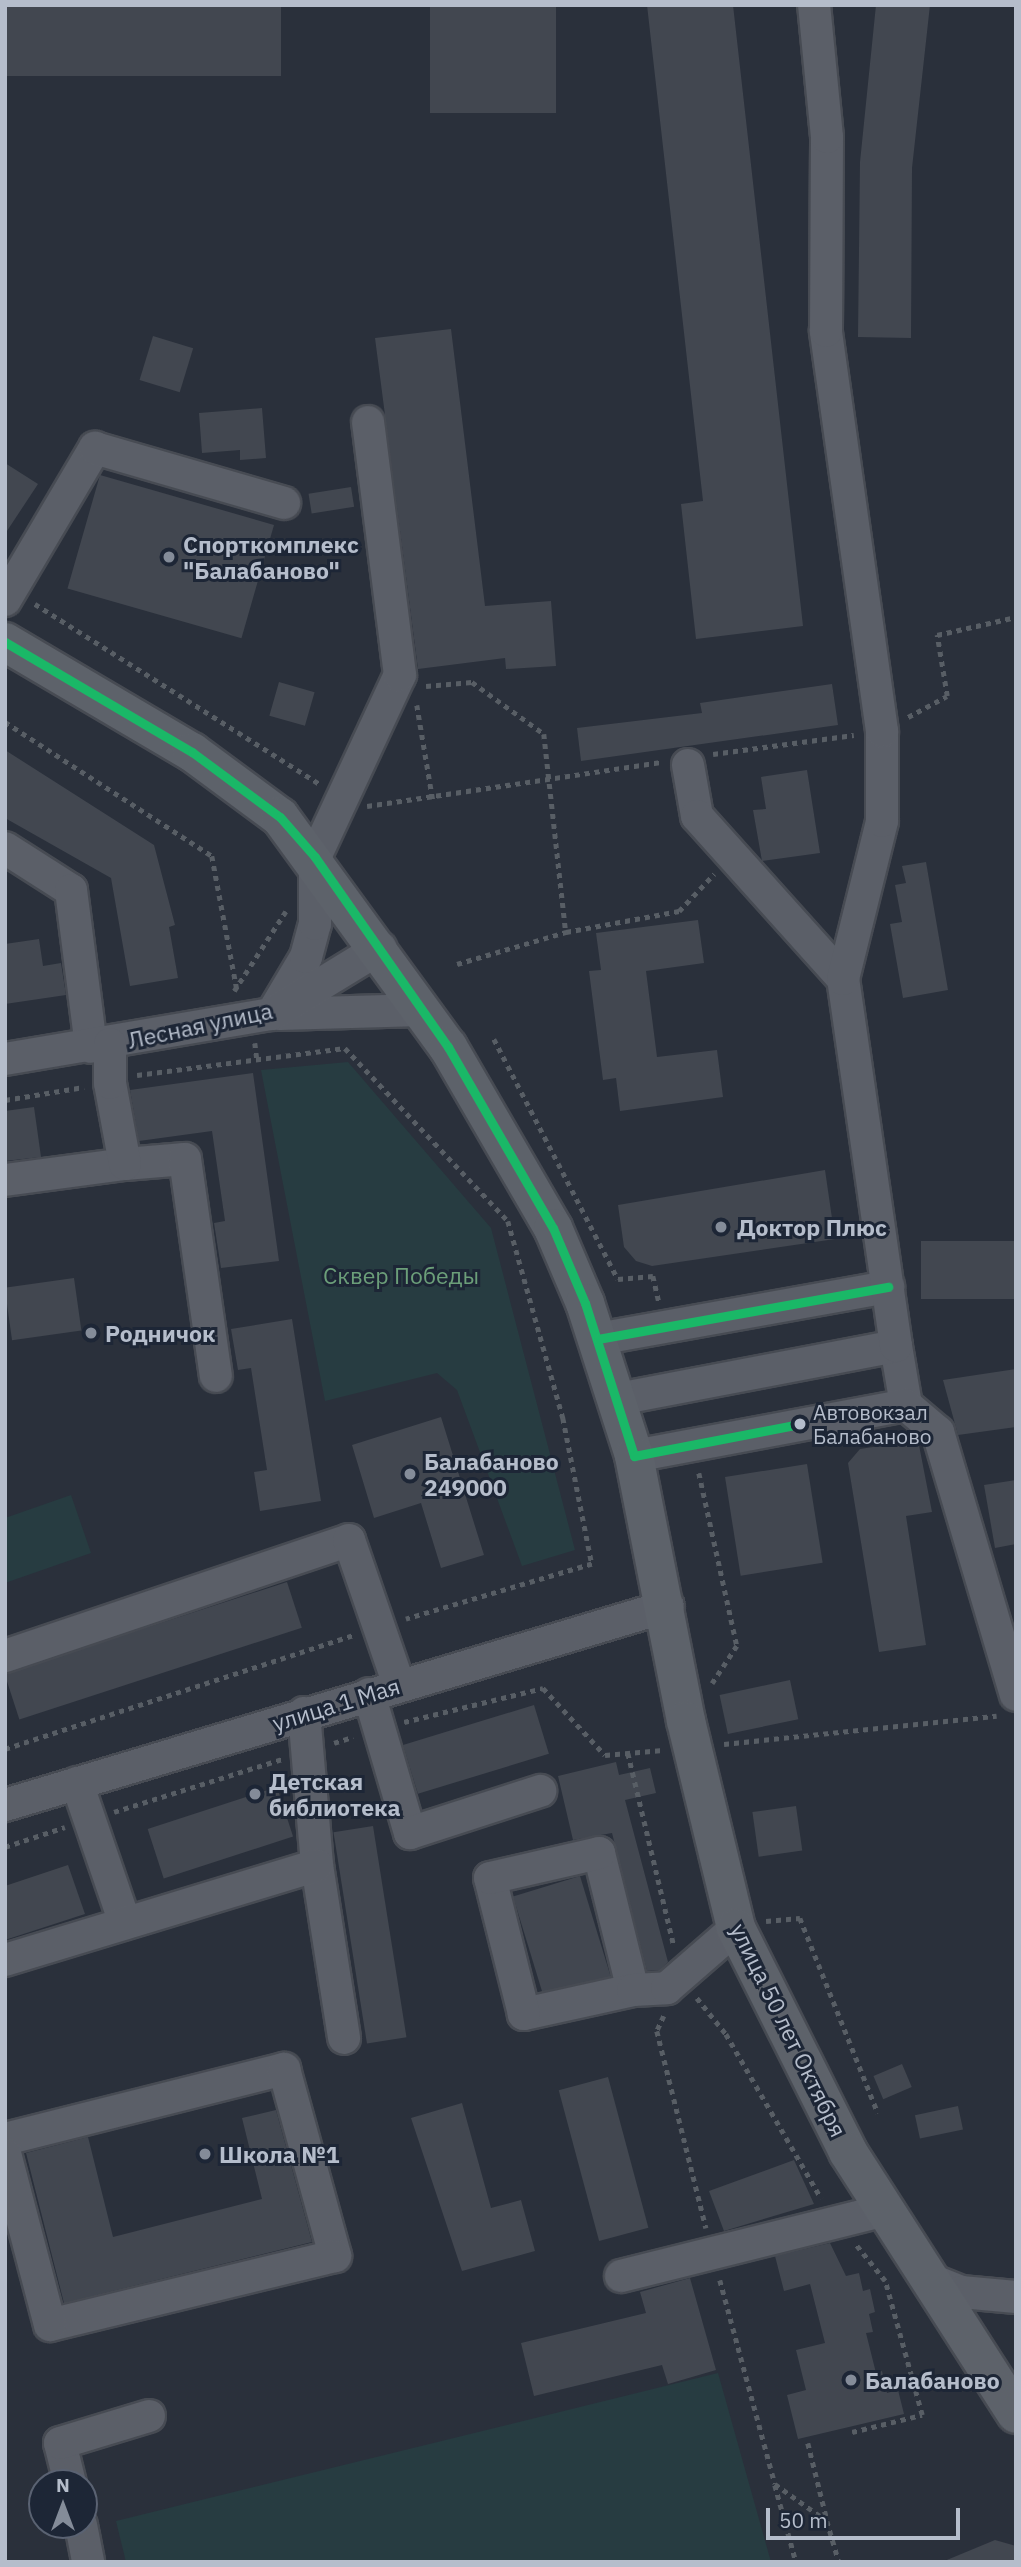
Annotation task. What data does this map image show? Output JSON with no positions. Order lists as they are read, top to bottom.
{
  "streets": {
    "main road": ["улица 50 лет Октября"],
    "street": ["Лесная улица", "улица 1 Мая"]
  },
  "crossings": [
    ["Лесная улица", "улица 50 лет Октября"],
    ["улица 1 Мая", "улица 50 лет Октября"]
  ],
  "parks": ["Сквер Победы"],
  "places": [
    "Спорткомплекс \"Балабаново\"",
    "Доктор Плюс",
    "Родничок",
    "Автовокзал Балабаново",
    "Балабаново 249000",
    "Детская библиотека",
    "Школа №1",
    "Балабаново"
  ],
  "scale_bar": "50 m",
  "north": "top"
}
